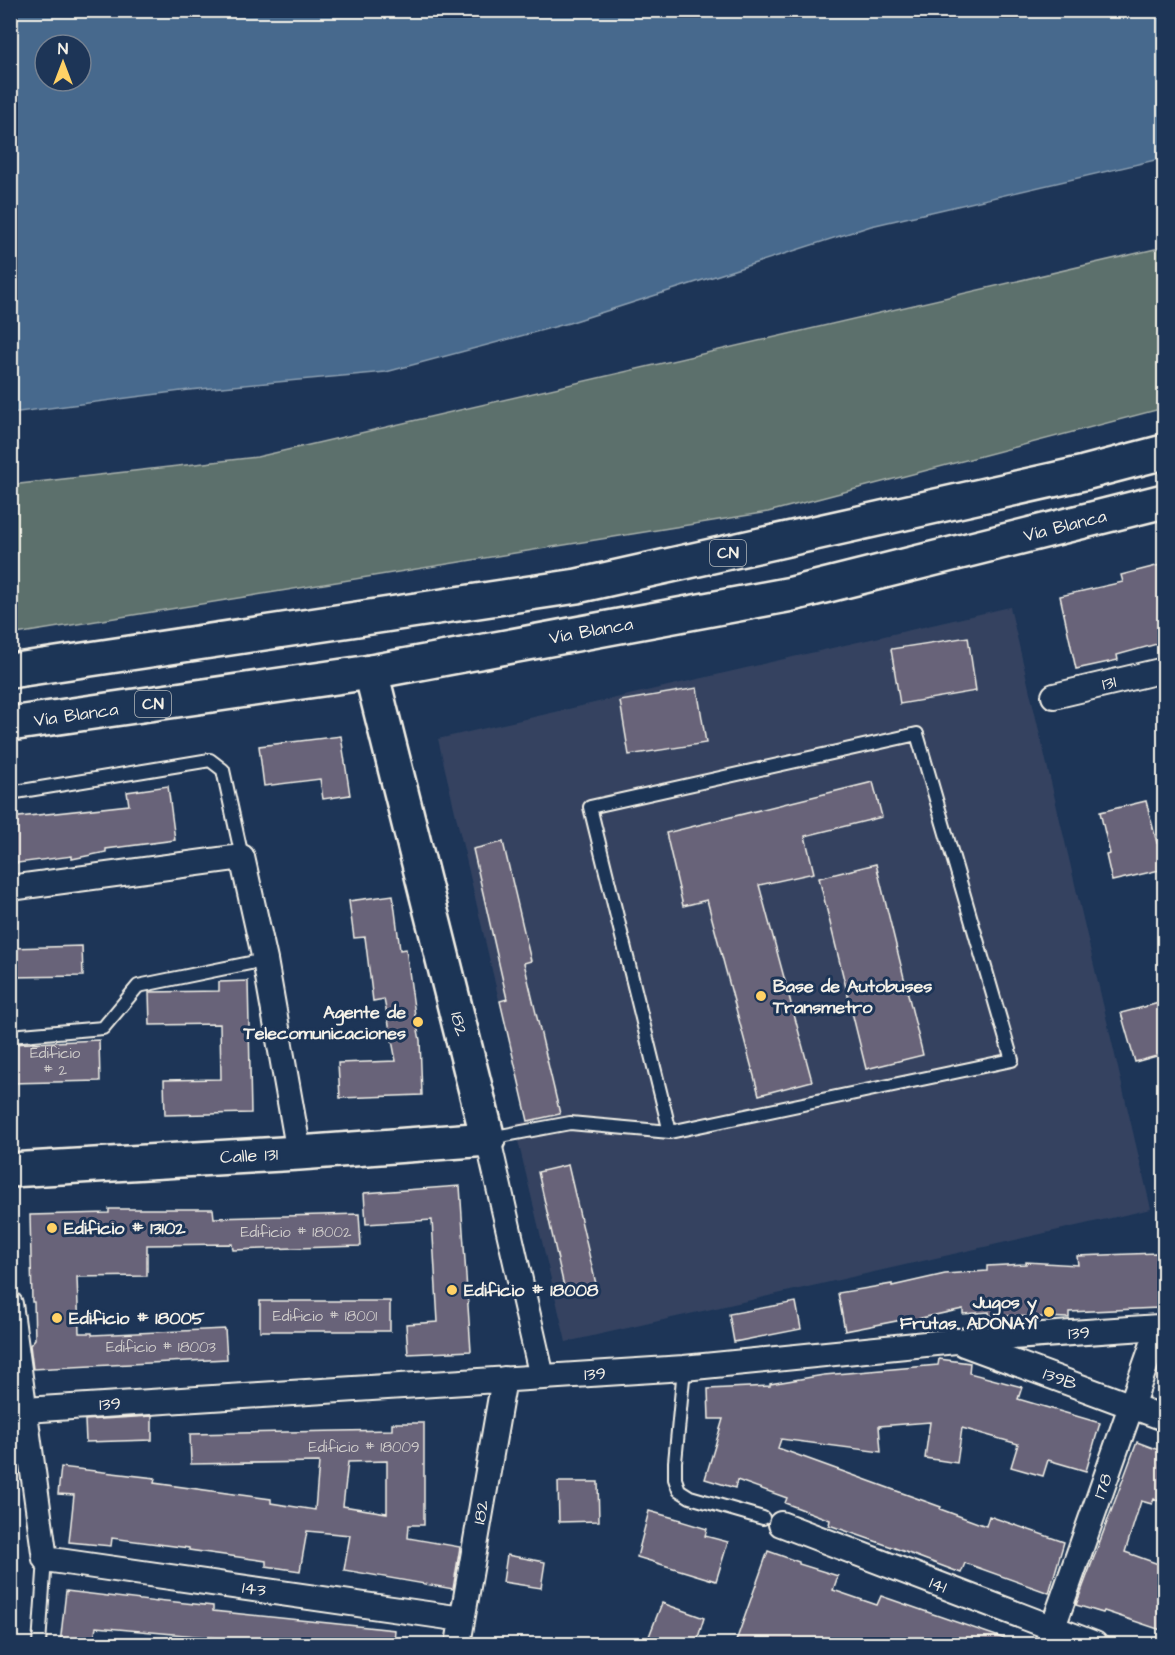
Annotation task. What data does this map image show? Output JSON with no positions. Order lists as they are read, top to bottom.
{
  "streets": {
    "main road": [
      "Vía Blanca",
      "CN",
      "182",
      "Calle 131"
    ],
    "street": [
      "131",
      "139",
      "139B",
      "178",
      "141",
      "143"
    ]
  },
  "crossings": [
    ["Vía Blanca", "182"],
    ["182", "Calle 131"],
    ["182", "139"],
    ["182", "143"],
    ["139", "139B"],
    ["139", "178"],
    ["139B", "178"],
    ["178", "141"]
  ],
  "places": [
    "Base de Autobuses Transmetro",
    "Agente de Telecomunicaciones",
    "Edificio # 13102",
    "Edificio # 18008",
    "Jugos y Frutas. ADONAYÎ",
    "Edificio # 18005"
  ],
  "house_numbers": [
    "Edificio # 2",
    "Edificio # 18002",
    "Edificio # 18001",
    "Edificio # 18003",
    "Edificio # 18009"
  ],
  "north": "top"
}
